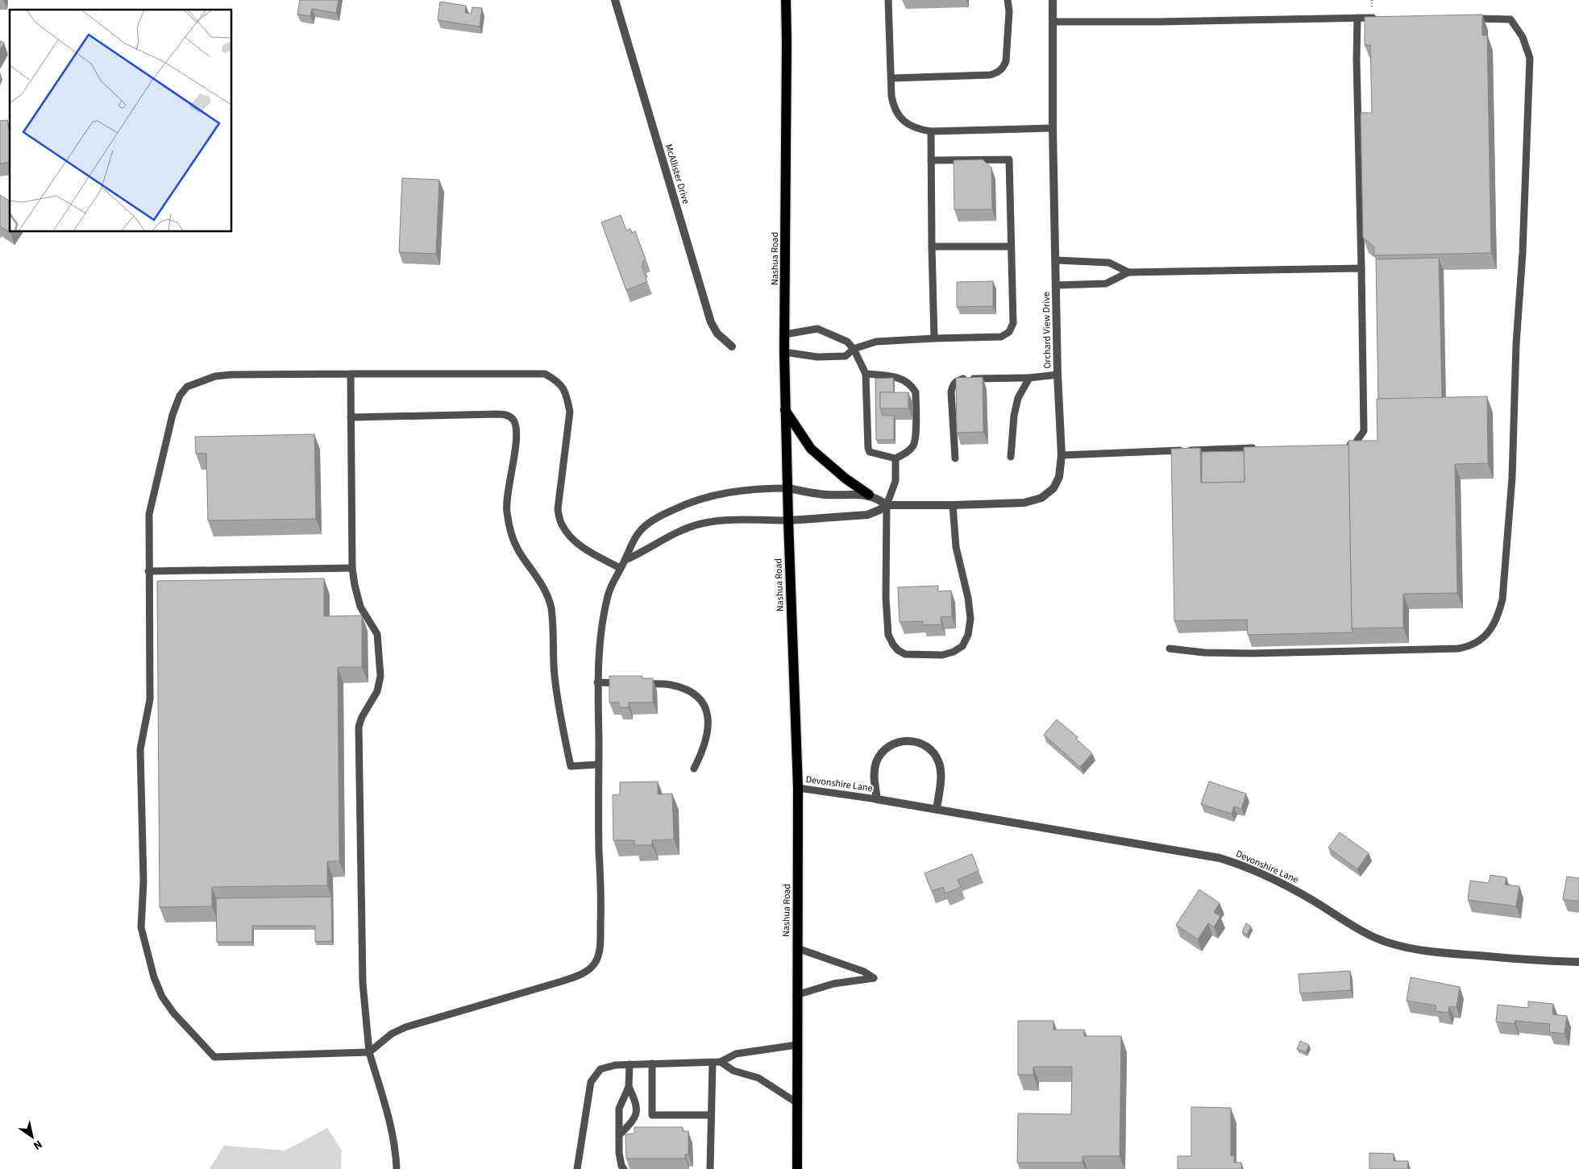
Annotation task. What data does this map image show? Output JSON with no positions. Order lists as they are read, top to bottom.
{
  "streets": {
    "main road": ["Nashua Road"],
    "street": ["McAllister Drive", "Orchard View Drive", "Devonshire Lane"]
  },
  "crossings": [
    ["Nashua Road", "Orchard View Drive"],
    ["Nashua Road", "Devonshire Lane"]
  ],
  "north": "bottom right"
}
